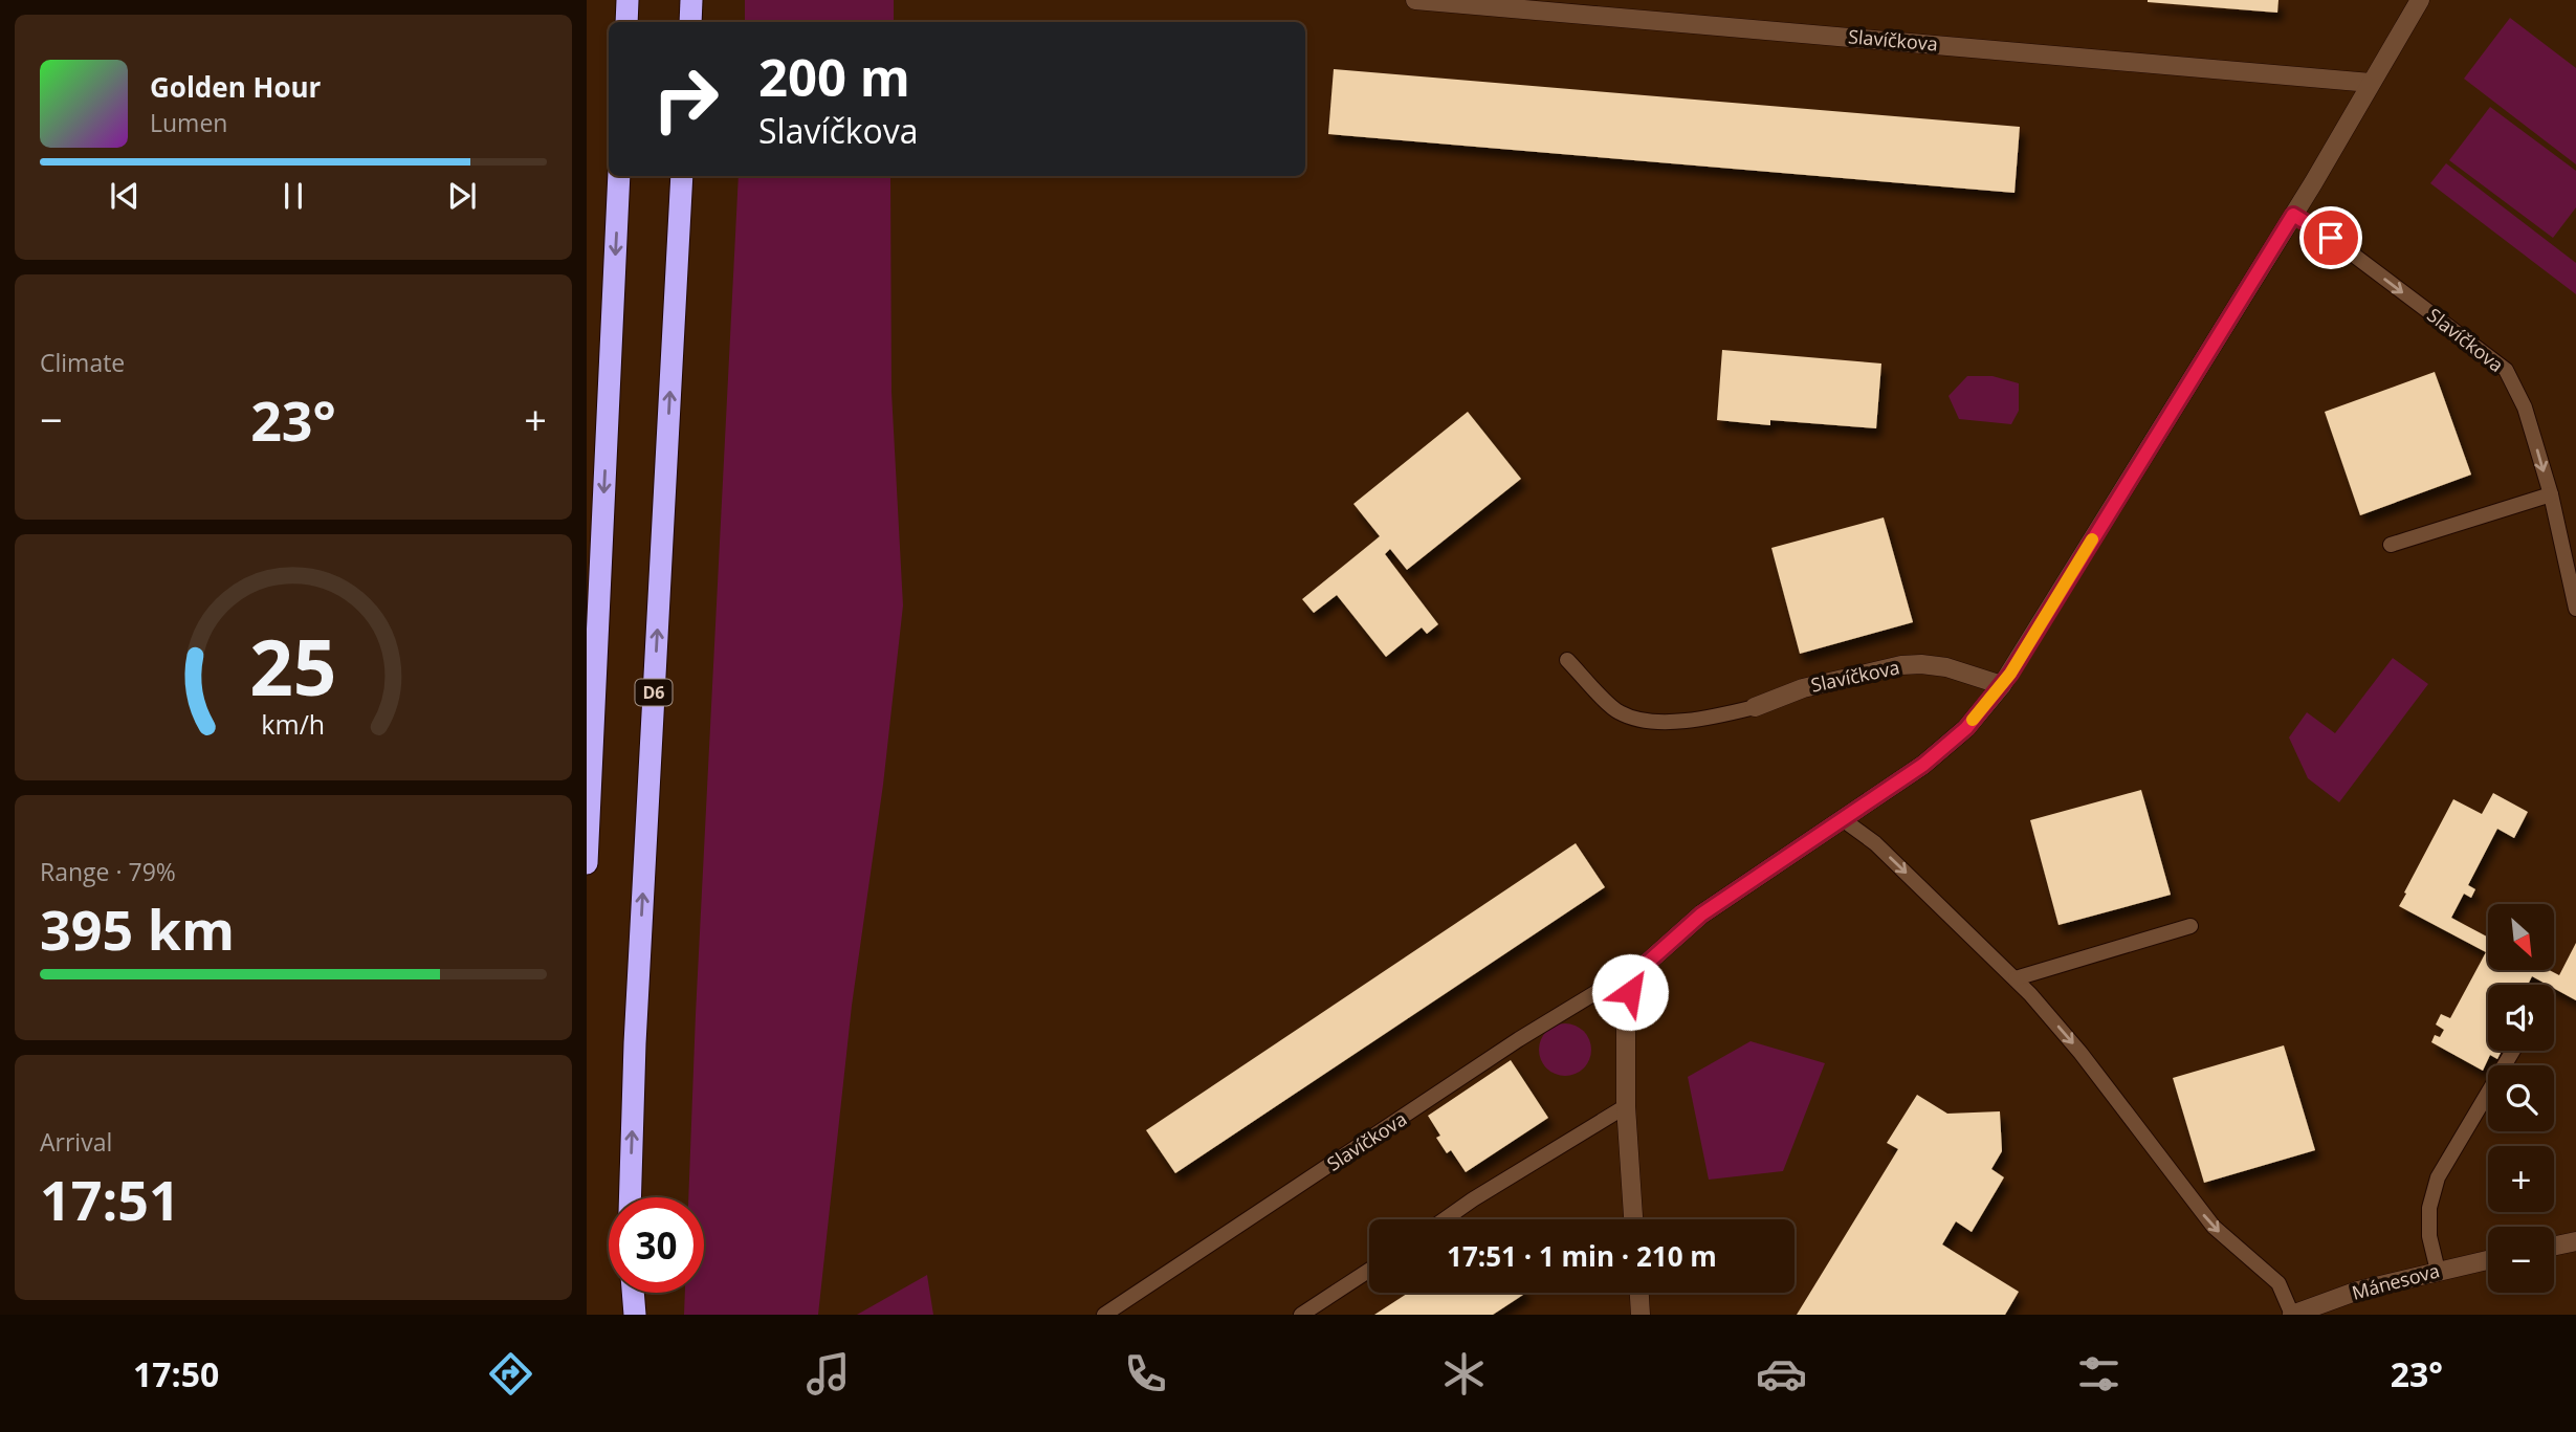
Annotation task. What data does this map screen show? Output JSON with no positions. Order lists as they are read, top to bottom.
{
  "streets": {
    "highway": ["D6"],
    "street": ["Slavíčkova", "Mánesova"]
  },
  "north": "bottom right",
  "page": {
    "turn": ["200 m", "Slavíčkova"],
    "song": ["Golden Hour", "Lumen"],
    "tile": [
      "Climate",
      ["Range · 79%", "395 km"],
      ["Arrival", "17:51"]
    ],
    "heat": ["−", "23°", "+"],
    "map_buttons": ["+", "−"],
    "limit": "30",
    "trip": "17:51 · 1 min · 210 m",
    "tabs": ["17:50", "23°"],
    "gauge": ["25", "km/h"]
  }
}
